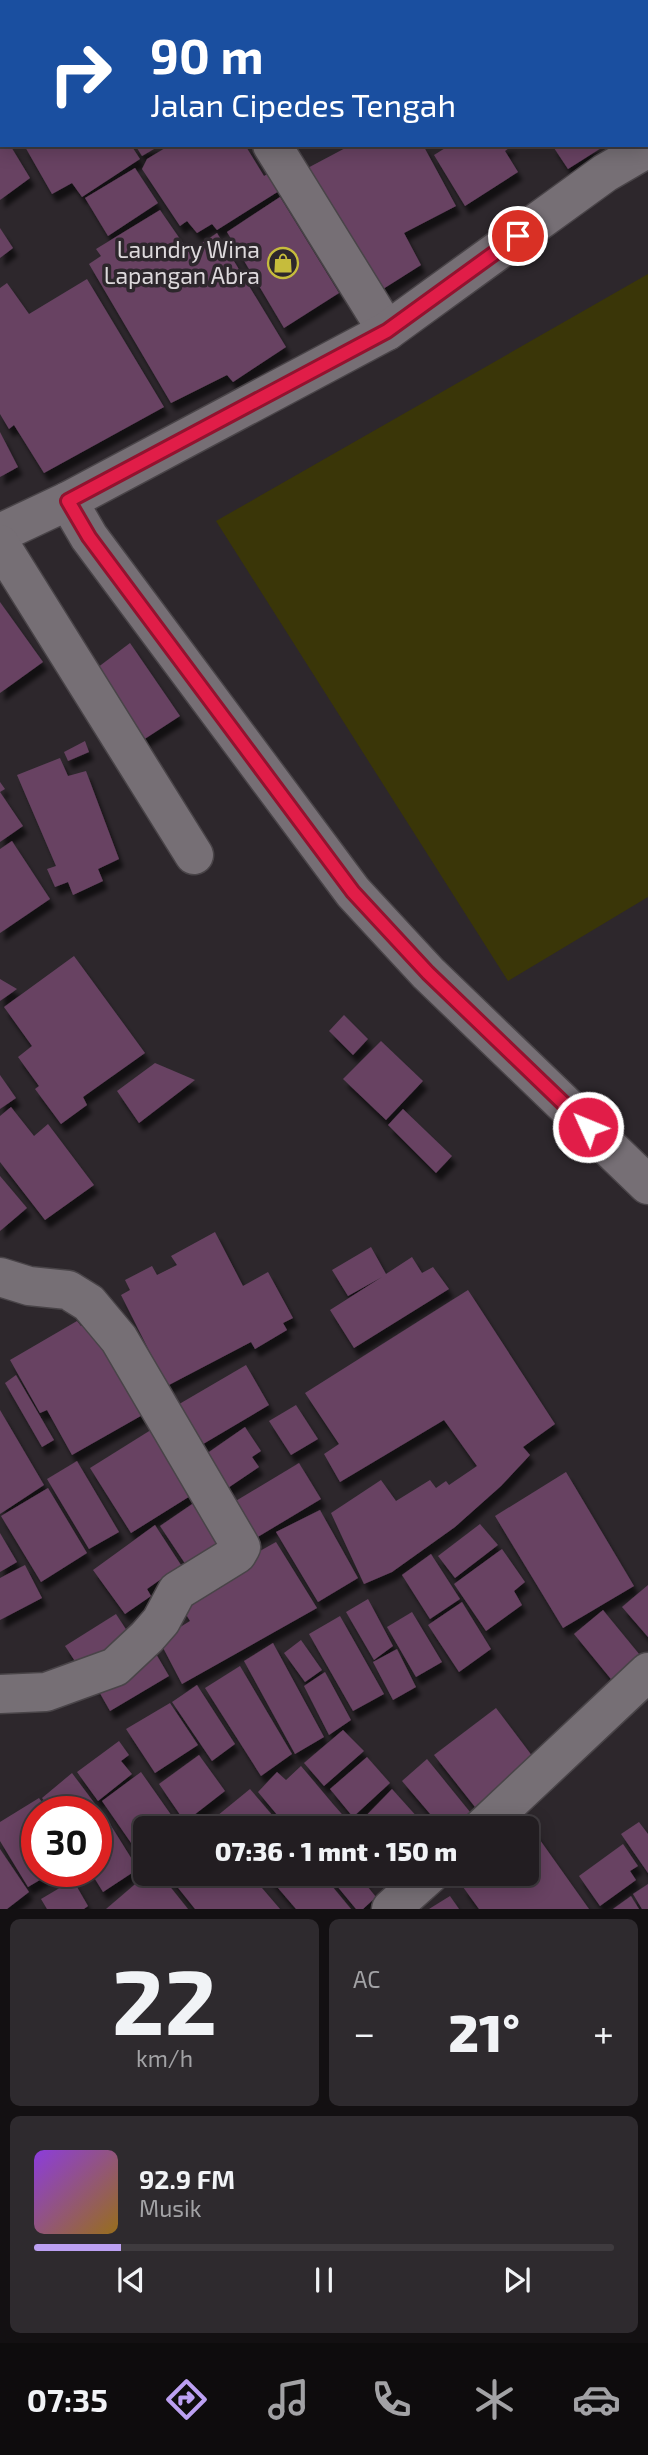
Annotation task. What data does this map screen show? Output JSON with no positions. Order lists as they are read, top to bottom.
{
  "places": {
    "shop": ["Laundry Wina Lapangan Abra"]
  },
  "page": {
    "turn": ["90 m", "Jalan Cipedes Tengah"],
    "limit": "30",
    "trip": "07:36 · 1 mnt · 150 m",
    "tile": [
      ["22", "km/h"],
      "AC"
    ],
    "heat": ["−", "21°", "+"],
    "song": ["92.9 FM", "Musik"],
    "tabs": "07:35"
  }
}
